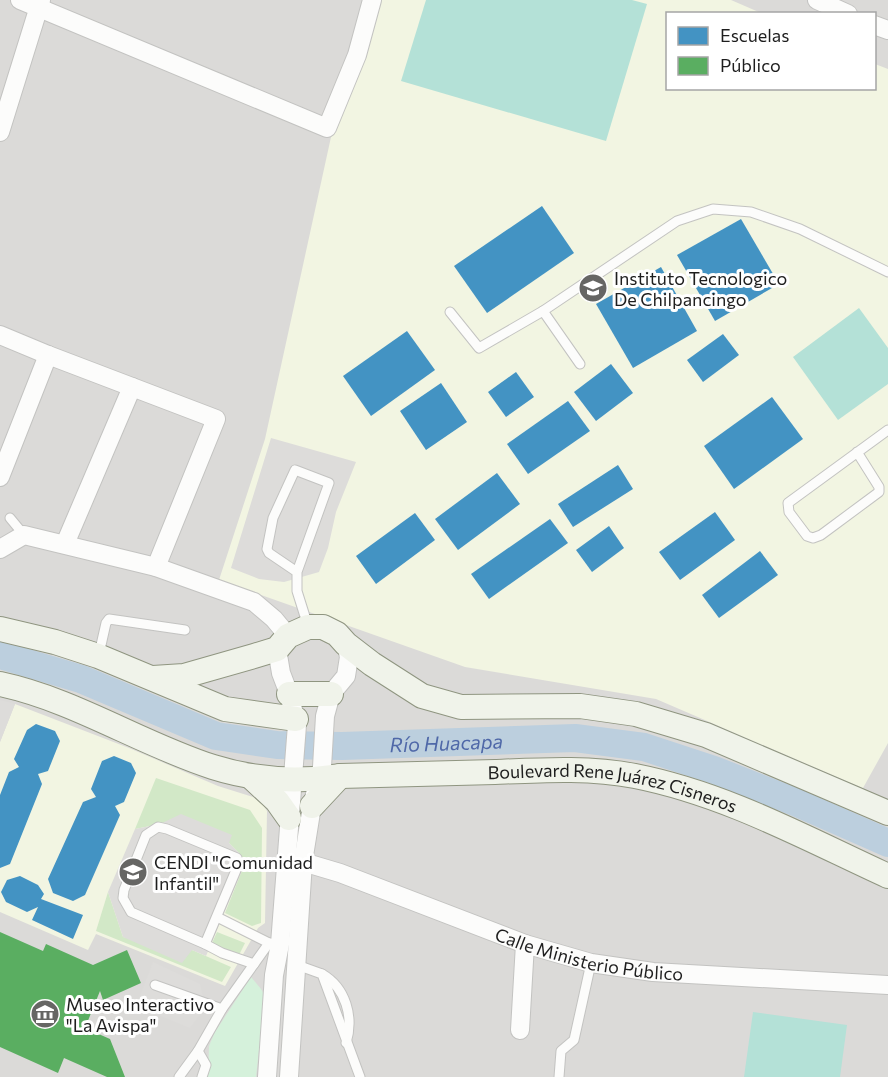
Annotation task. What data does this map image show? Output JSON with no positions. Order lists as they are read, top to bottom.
{
  "streets": {
    "main road": ["Boulevard Rene Juárez Cisneros"],
    "street": ["Calle Ministerio Público"]
  },
  "water": ["Río Huacapa"],
  "places": {
    "school or university": ["Instituto Tecnologico De Chilpancingo", "CENDI \"Comunidad Infantil\""],
    "museum": ["Museo Interactivo \"La Avispa\""]
  },
  "legend": ["Escuelas", "Público"]
}
